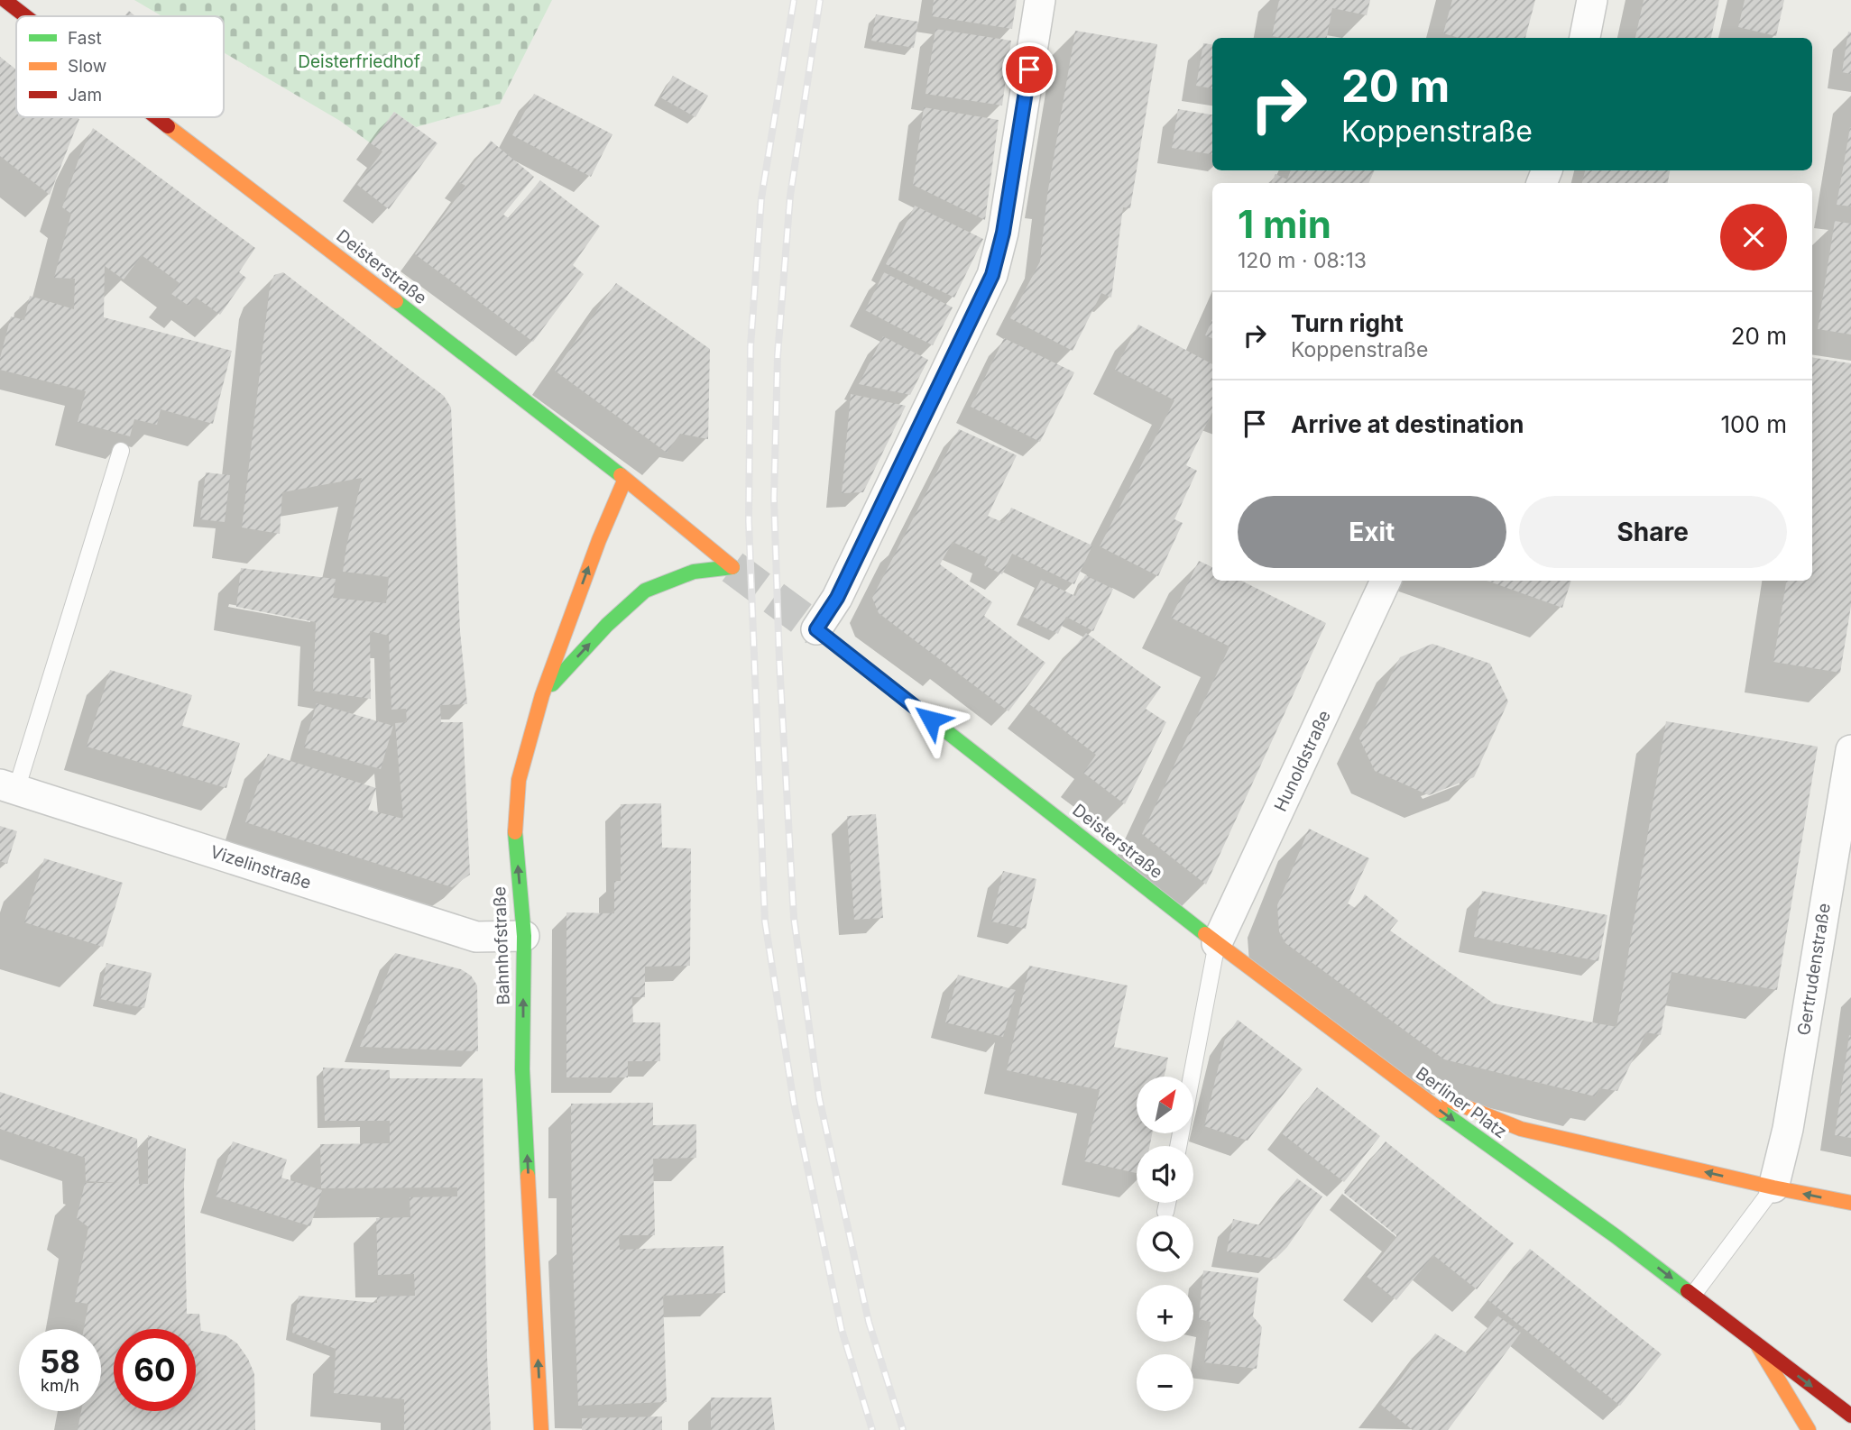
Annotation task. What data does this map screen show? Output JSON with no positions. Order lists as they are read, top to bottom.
{
  "streets": {
    "main road": ["Deisterstraße", "Bahnhofstraße", "Berliner Platz"],
    "street": ["Hunoldstraße", "Vizelinstraße", "Gertrudenstraße"]
  },
  "crossings": [
    ["Deisterstraße", "Hunoldstraße"],
    ["Deisterstraße", "Bahnhofstraße"],
    ["Deisterstraße", "Berliner Platz"],
    ["Vizelinstraße", "Bahnhofstraße"],
    ["Gertrudenstraße", "Berliner Platz"]
  ],
  "one_way": ["Bahnhofstraße"],
  "parks": ["Deisterfriedhof"],
  "legend": ["Fast", "Slow", "Jam"],
  "north": "top right",
  "page": {
    "turn": ["20 m", "Koppenstraße"],
    "heading": ["1 min", "120 m · 08:13"],
    "list": [
      {
        "name": "Turn right",
        "note": "Koppenstraße",
        "value": "20 m"
      },
      {
        "name": "Arrive at destination",
        "value": "100 m"
      }
    ],
    "buttons": ["Exit", "Share"],
    "map_buttons": ["+", "−"],
    "speed": "58 km/h",
    "limit": "60"
  }
}
